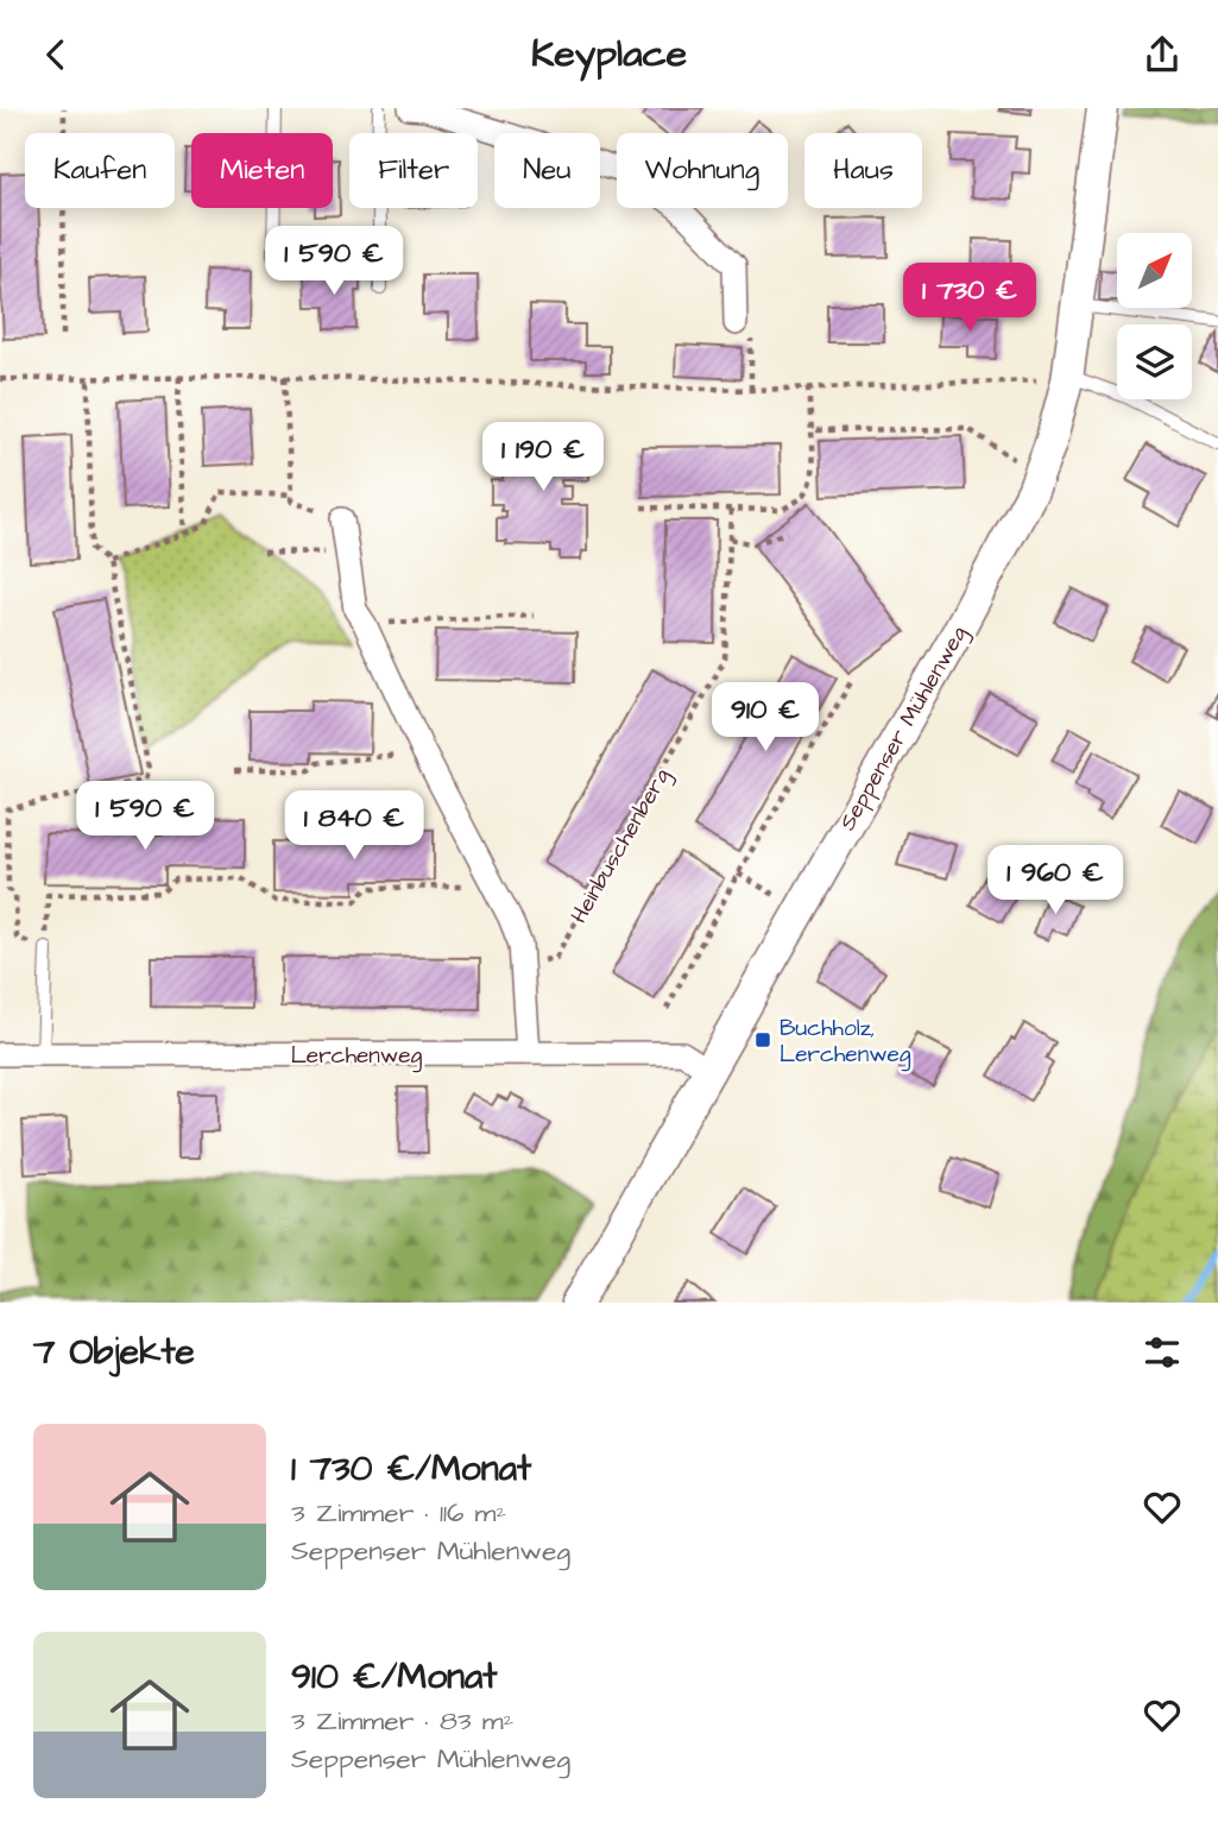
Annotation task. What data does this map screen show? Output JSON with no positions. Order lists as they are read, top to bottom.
{
  "streets": {
    "street": ["Seppenser Mühlenweg", "Lerchenweg"],
    "path": ["Heinbuschenberg"]
  },
  "crossings": [
    ["Seppenser Mühlenweg", "Lerchenweg"]
  ],
  "places": {
    "transit": ["Buchholz, Lerchenweg"]
  },
  "north": "top right",
  "page": {
    "header": "Keyplace",
    "chip": [
      "Kaufen",
      "Mieten",
      "Filter",
      "Neu",
      "Wohnung",
      "Haus"
    ],
    "price": [
      "1 590 €",
      "1 730 €",
      "1 190 €",
      "910 €",
      "1 590 €",
      "1 840 €",
      "1 960 €"
    ],
    "heading": "7 Objekte",
    "list": [
      {
        "name": "1 730 €/Monat",
        "note": "3 Zimmer · 116 m² · Seppenser Mühlenweg"
      },
      {
        "name": "910 €/Monat",
        "note": "3 Zimmer · 83 m² · Seppenser Mühlenweg"
      }
    ]
  }
}
